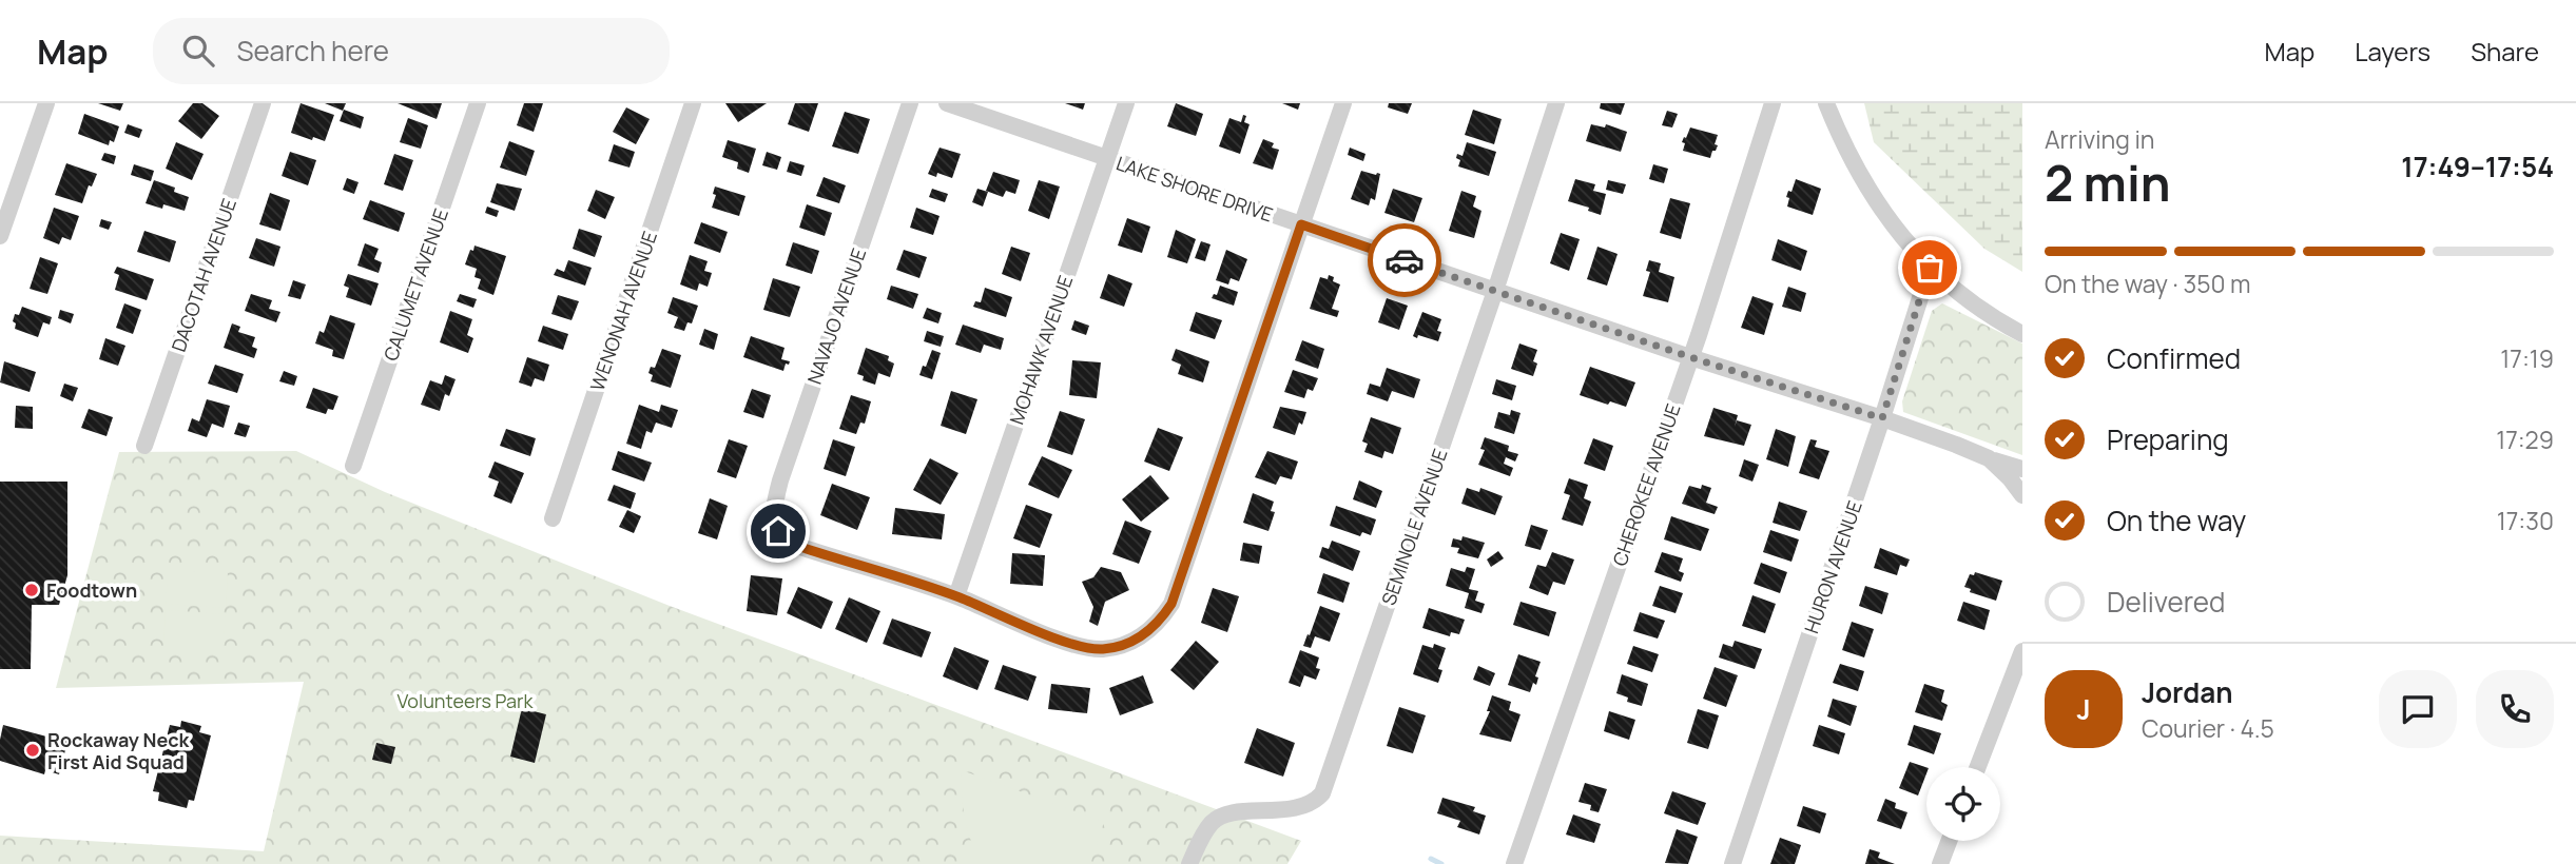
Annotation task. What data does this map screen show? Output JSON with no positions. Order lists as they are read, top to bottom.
{
  "streets": {
    "street": [
      "LAKE SHORE DRIVE",
      "DACOTAH AVENUE",
      "CALUMET AVENUE",
      "WENONAH AVENUE",
      "NAVAJO AVENUE",
      "MOHAWK AVENUE",
      "CHEROKEE AVENUE",
      "SEMINOLE AVENUE",
      "HURON AVENUE"
    ]
  },
  "crossings": [
    ["LAKE SHORE DRIVE", "MOHAWK AVENUE"],
    ["LAKE SHORE DRIVE", "CHEROKEE AVENUE"],
    ["LAKE SHORE DRIVE", "SEMINOLE AVENUE"],
    ["LAKE SHORE DRIVE", "HURON AVENUE"],
    ["NAVAJO AVENUE", "MOHAWK AVENUE"]
  ],
  "parks": ["Volunteers Park"],
  "places": ["Foodtown", "Rockaway Neck First Aid Squad"],
  "page": {
    "header": "Map",
    "search": "Search here",
    "nav": ["Map", "Layers", "Share"],
    "heading": ["2 min", "Arriving in", "17:49–17:54"],
    "panel": ["Jordan", "Courier · 4.5"],
    "bar": "On the way · 350 m",
    "list": [
      ["Confirmed", "17:19"],
      ["Preparing", "17:29"],
      ["On the way", "17:30"],
      "Delivered"
    ],
    "round": "J"
  }
}
